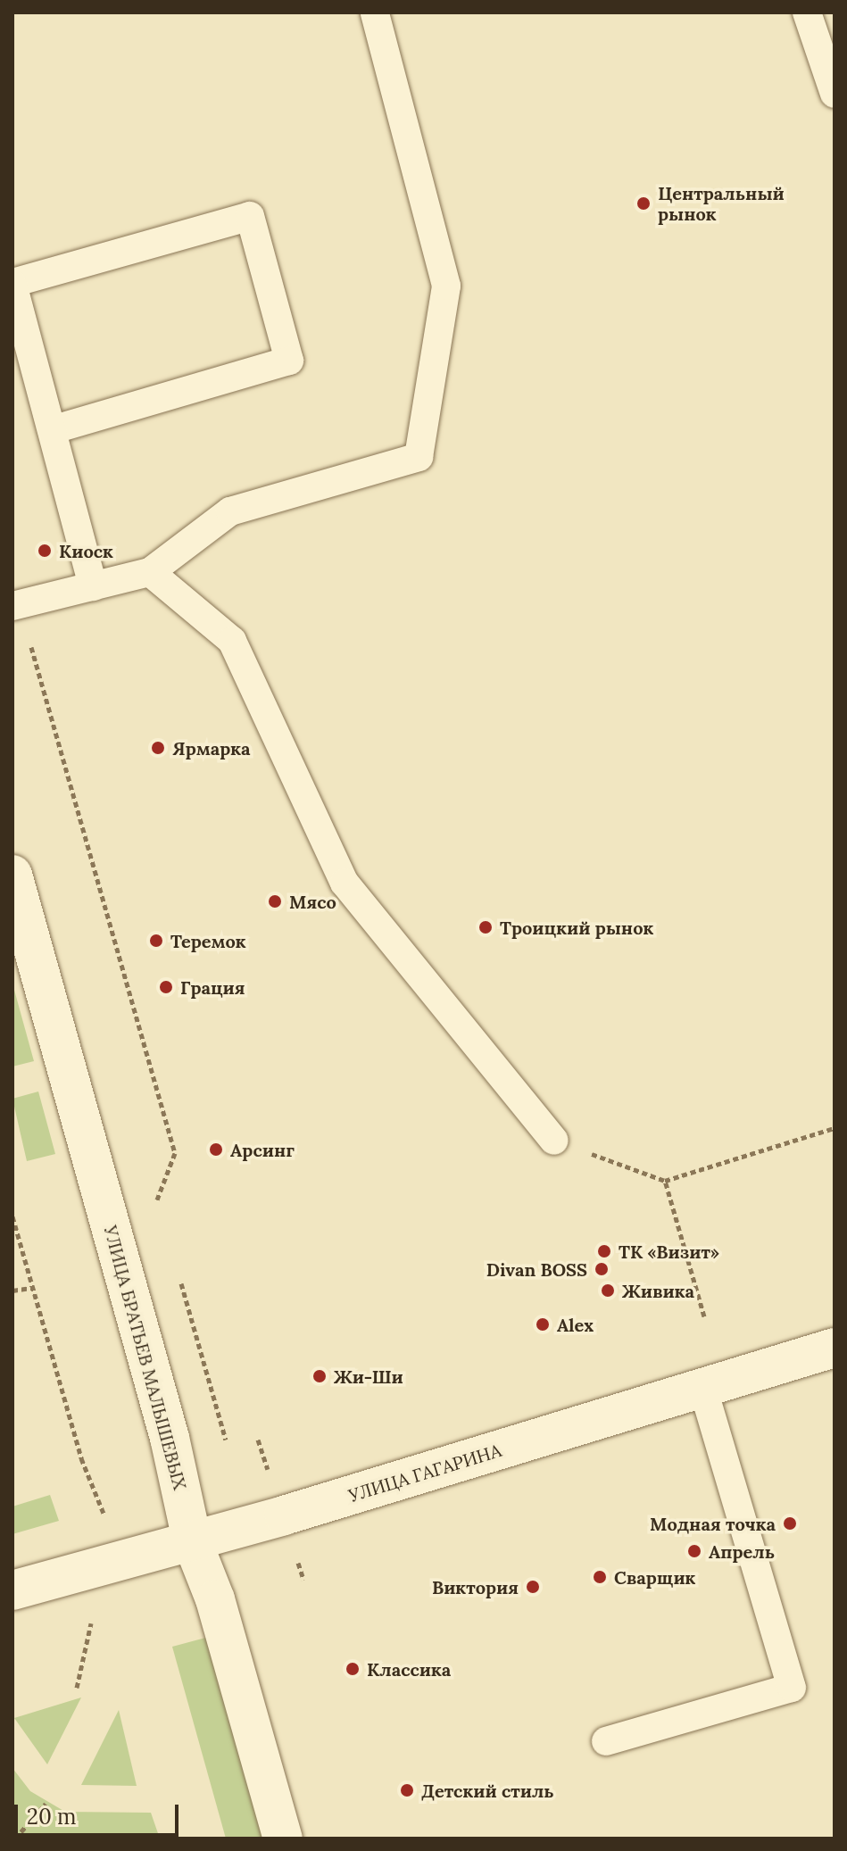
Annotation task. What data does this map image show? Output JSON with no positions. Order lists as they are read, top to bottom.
{
  "streets": {
    "street": ["УЛИЦА БРАТЬЕВ МАЛЫШЕВЫХ", "УЛИЦА ГАГАРИНА"]
  },
  "crossings": [
    ["УЛИЦА БРАТЬЕВ МАЛЫШЕВЫХ", "УЛИЦА ГАГАРИНА"]
  ],
  "places": [
    "Центральный рынок",
    "Киоск",
    "Ярмарка",
    "Мясо",
    "Троицкий рынок",
    "Теремок",
    "Грация",
    "Арсинг",
    "ТК «Визит»",
    "Divan BOSS",
    "Живика",
    "Alex",
    "Жи-Ши",
    "Модная точка",
    "Апрель",
    "Сварщик",
    "Виктория",
    "Классика",
    "Детский стиль"
  ],
  "scale_bar": "20 m"
}
